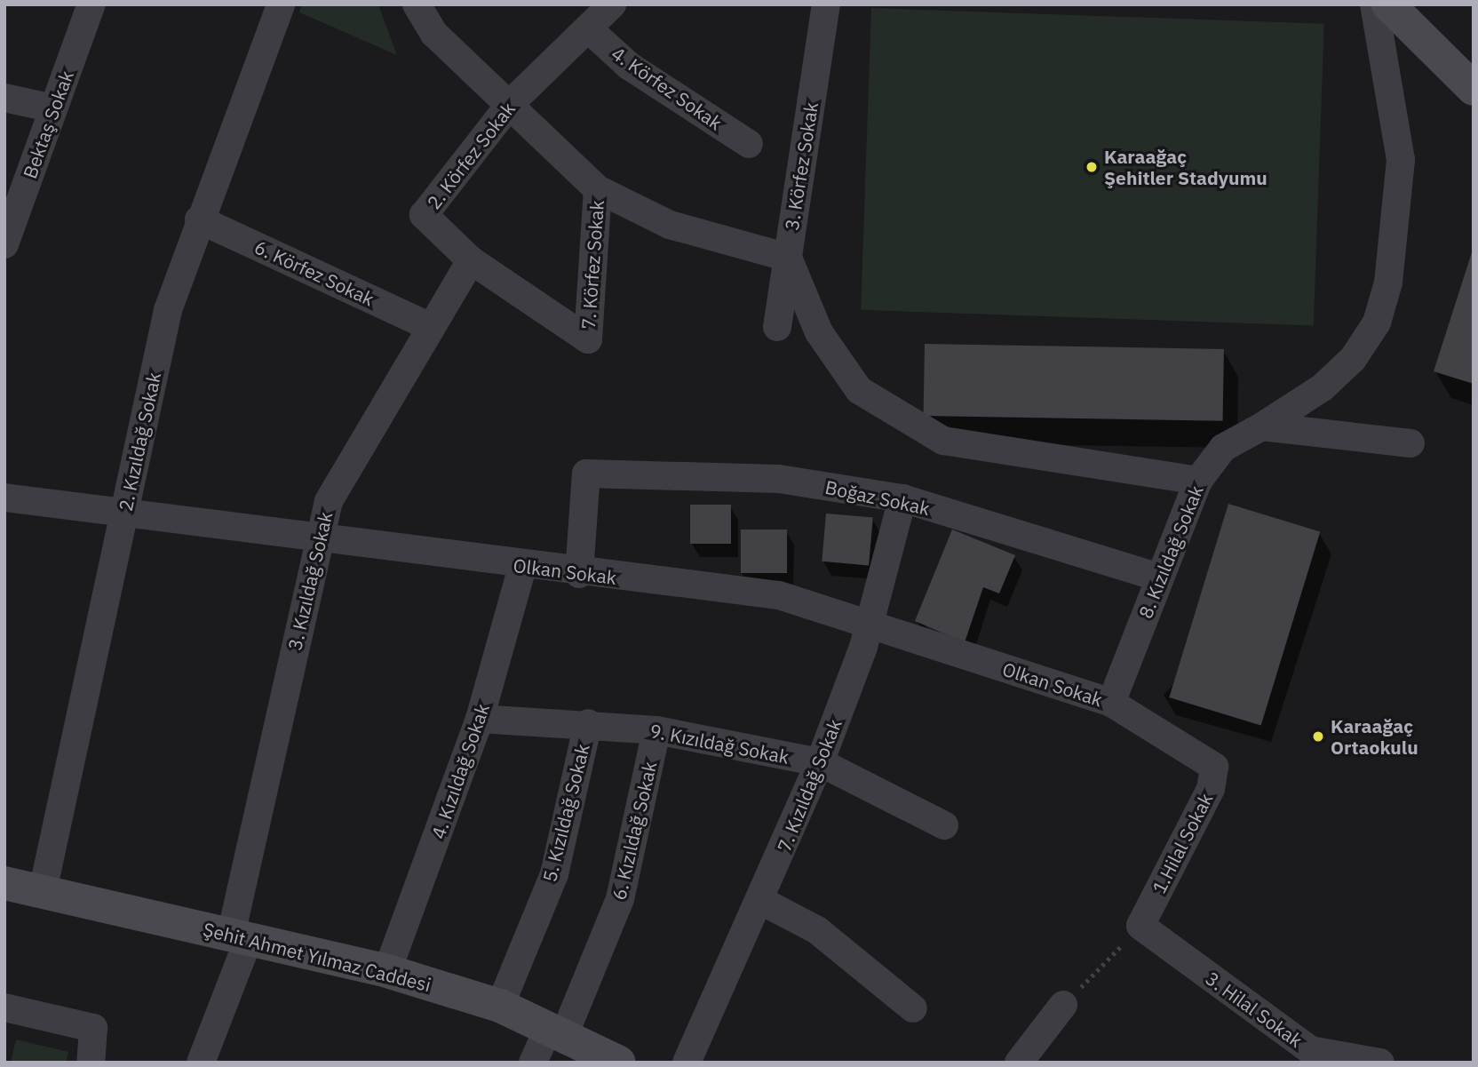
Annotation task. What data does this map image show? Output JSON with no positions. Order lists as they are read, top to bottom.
{
  "streets": {
    "street": [
      "4. Körfez Sokak",
      "Bektaş Sokak",
      "2. Körfez Sokak",
      "3. Körfez Sokak",
      "7. Körfez Sokak",
      "6. Körfez Sokak",
      "2. Kızıldağ Sokak",
      "Boğaz Sokak",
      "8. Kızıldağ Sokak",
      "Olkan Sokak",
      "3. Kızıldağ Sokak",
      "9. Kızıldağ Sokak",
      "4. Kızıldağ Sokak",
      "7. Kızıldağ Sokak",
      "5. Kızıldağ Sokak",
      "6. Kızıldağ Sokak",
      "1.Hilal Sokak",
      "Şehit Ahmet Yılmaz Caddesi",
      "3. Hilal Sokak"
    ]
  },
  "crossings": [
    ["4. Körfez Sokak", "2. Körfez Sokak"],
    ["2. Körfez Sokak", "7. Körfez Sokak"],
    ["2. Körfez Sokak", "3. Kızıldağ Sokak"],
    ["6. Körfez Sokak", "2. Kızıldağ Sokak"],
    ["6. Körfez Sokak", "3. Kızıldağ Sokak"],
    ["2. Kızıldağ Sokak", "Olkan Sokak"],
    ["2. Kızıldağ Sokak", "Şehit Ahmet Yılmaz Caddesi"],
    ["Boğaz Sokak", "8. Kızıldağ Sokak"],
    ["Boğaz Sokak", "Olkan Sokak"],
    ["Boğaz Sokak", "7. Kızıldağ Sokak"],
    ["8. Kızıldağ Sokak", "Olkan Sokak"],
    ["8. Kızıldağ Sokak", "1.Hilal Sokak"],
    ["Olkan Sokak", "3. Kızıldağ Sokak"],
    ["Olkan Sokak", "4. Kızıldağ Sokak"],
    ["Olkan Sokak", "7. Kızıldağ Sokak"],
    ["Olkan Sokak", "1.Hilal Sokak"],
    ["3. Kızıldağ Sokak", "Şehit Ahmet Yılmaz Caddesi"],
    ["9. Kızıldağ Sokak", "4. Kızıldağ Sokak"],
    ["9. Kızıldağ Sokak", "7. Kızıldağ Sokak"],
    ["9. Kızıldağ Sokak", "5. Kızıldağ Sokak"],
    ["9. Kızıldağ Sokak", "6. Kızıldağ Sokak"],
    ["4. Kızıldağ Sokak", "Şehit Ahmet Yılmaz Caddesi"],
    ["5. Kızıldağ Sokak", "Şehit Ahmet Yılmaz Caddesi"],
    ["6. Kızıldağ Sokak", "Şehit Ahmet Yılmaz Caddesi"],
    ["1.Hilal Sokak", "3. Hilal Sokak"]
  ],
  "places": ["Karaağaç Şehitler Stadyumu", "Karaağaç Ortaokulu"]
}
